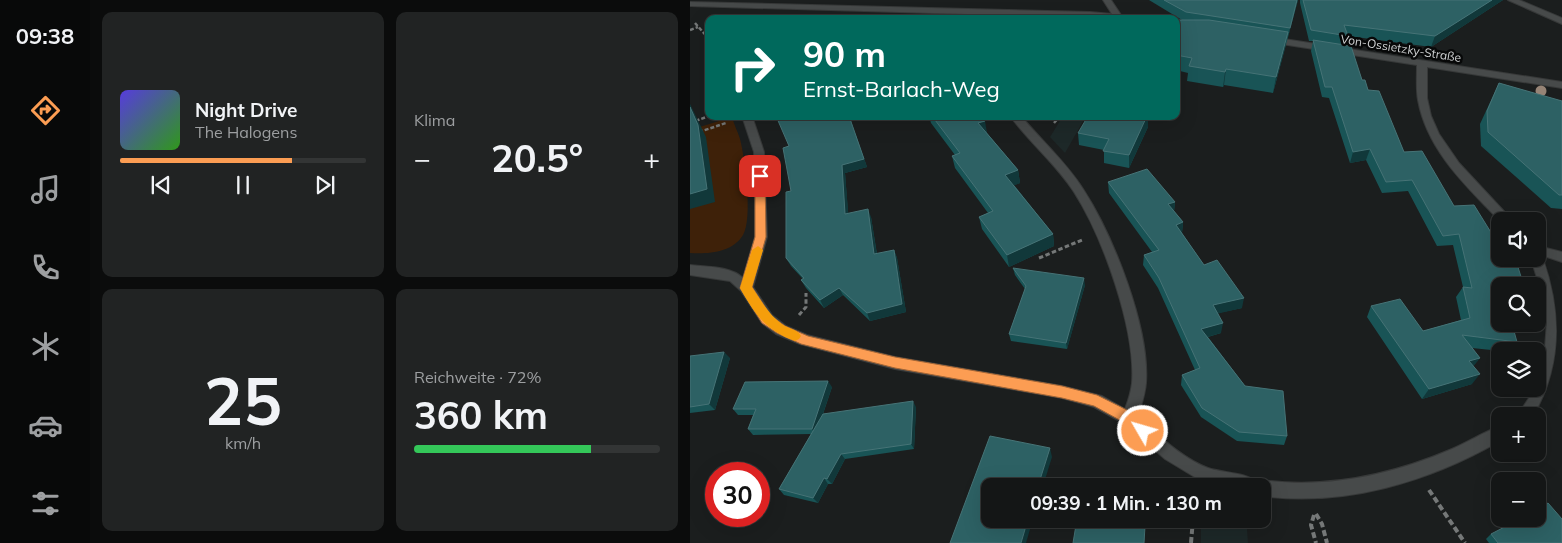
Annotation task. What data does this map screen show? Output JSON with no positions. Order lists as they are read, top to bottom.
{
  "streets": {
    "street": ["Von-Ossietzky-Straße"]
  },
  "page": {
    "tabs": "09:38",
    "tile": [
      "Klima",
      ["25", "km/h"],
      ["Reichweite · 72%", "360 km"]
    ],
    "turn": ["90 m", "Ernst-Barlach-Weg"],
    "song": ["Night Drive", "The Halogens"],
    "heat": ["−", "20.5°", "+"],
    "map_buttons": ["+", "−"],
    "limit": "30",
    "trip": "09:39 · 1 Min. · 130 m"
  }
}
